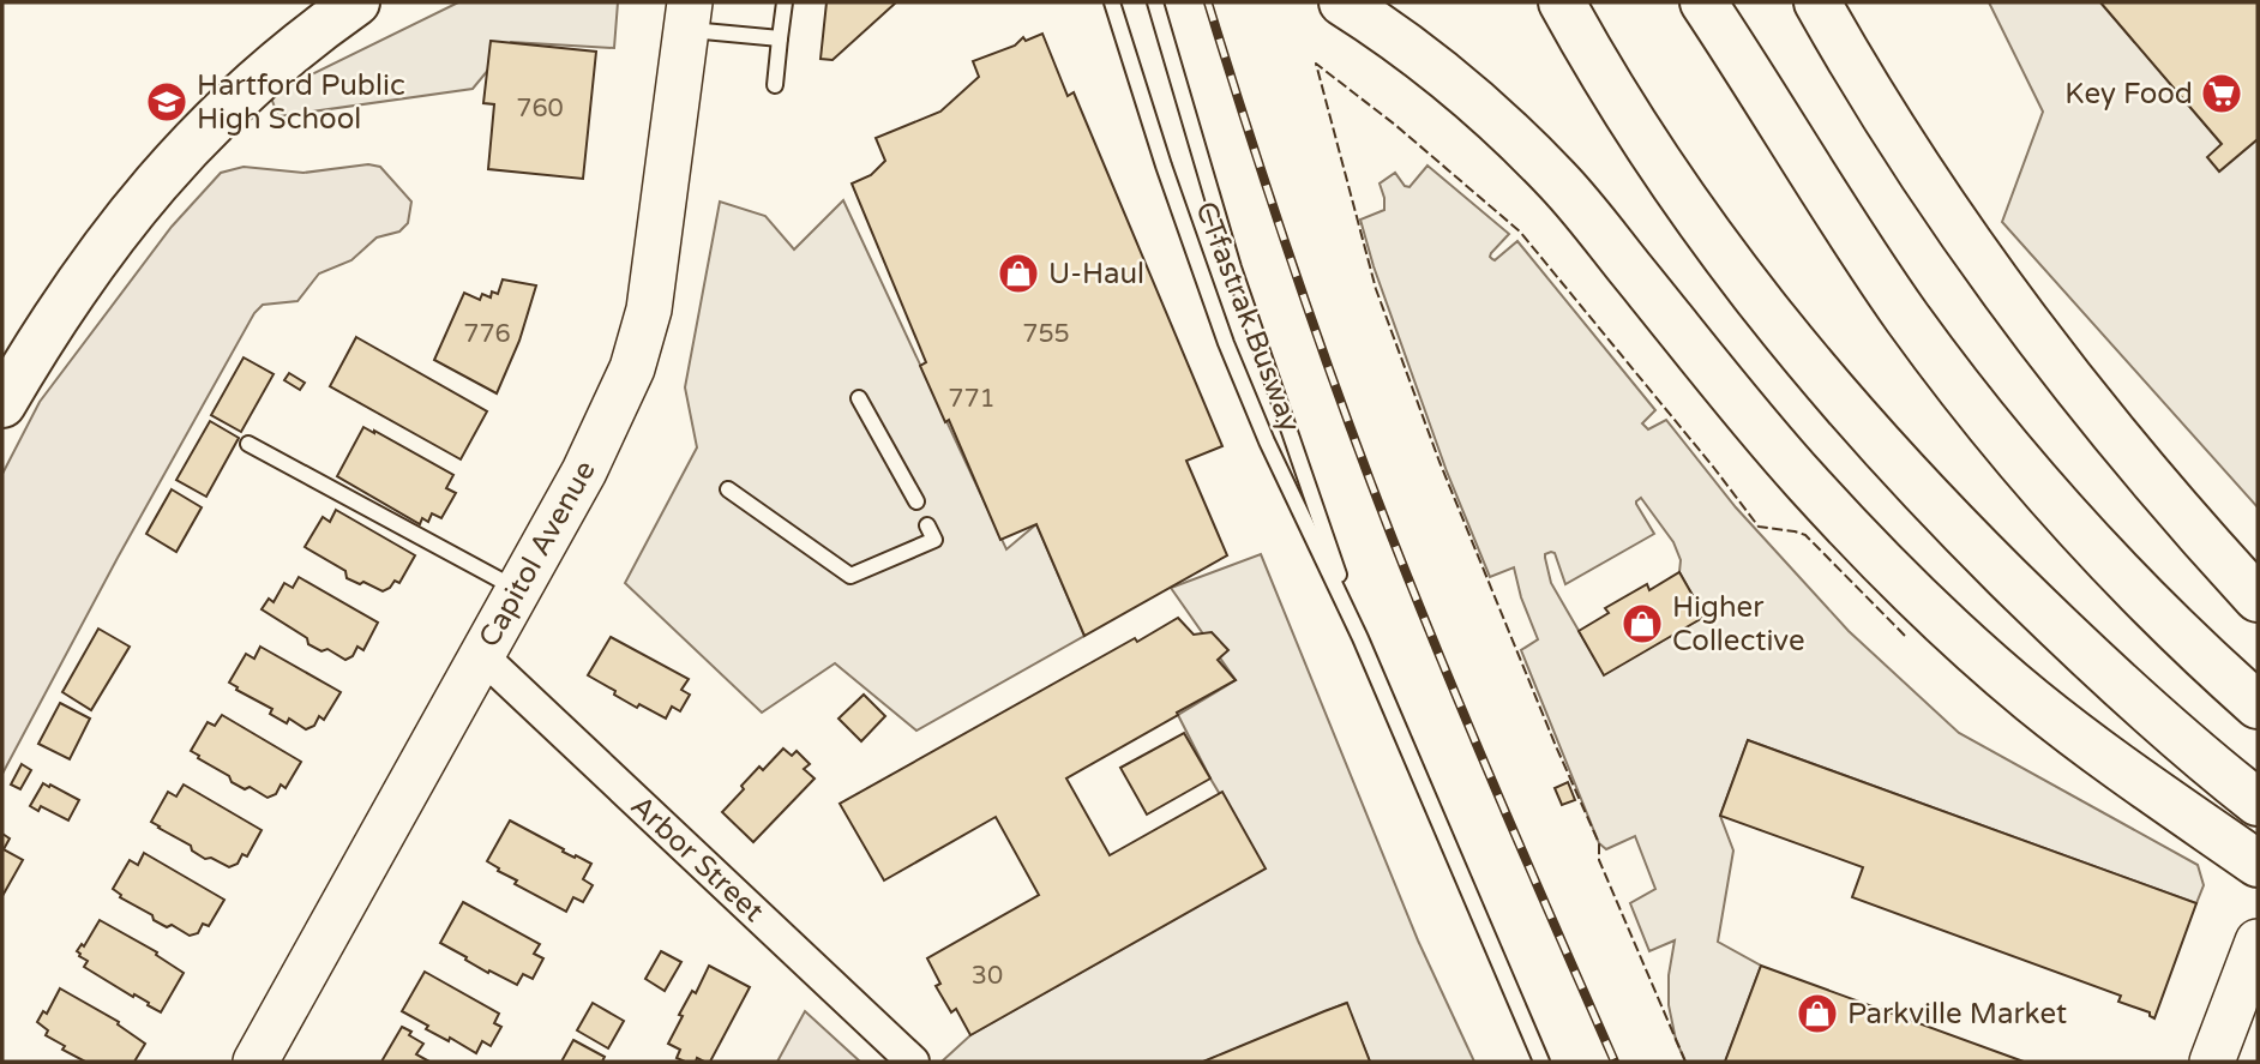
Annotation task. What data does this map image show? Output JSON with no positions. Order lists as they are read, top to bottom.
{
  "streets": {
    "main road": ["Capitol Avenue"],
    "street": ["Arbor Street"],
    "lane": ["CTfastrak Busway"]
  },
  "crossings": [
    ["Capitol Avenue", "Arbor Street"]
  ],
  "places": {
    "supermarket": ["Key Food"],
    "school or university": ["Hartford Public High School"],
    "shop": ["U-Haul", "Higher Collective", "Parkville Market"]
  },
  "house_numbers": [
    "760",
    "776",
    "755",
    "771",
    "30"
  ]
}
